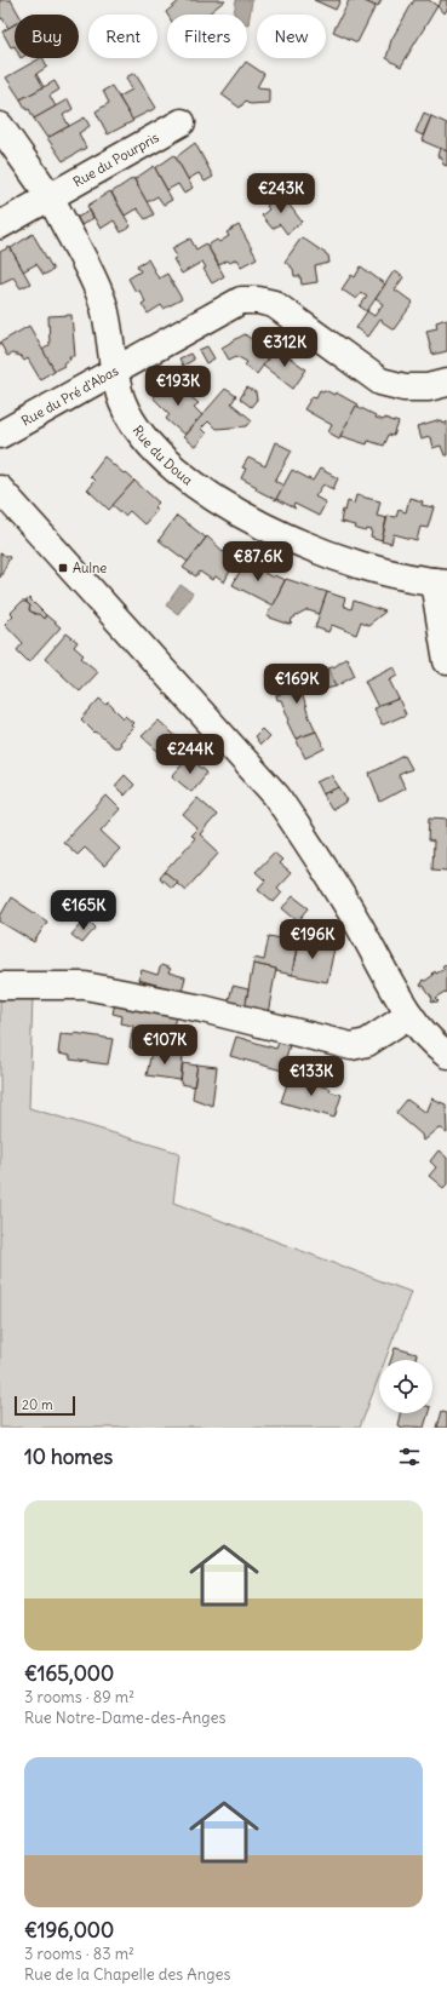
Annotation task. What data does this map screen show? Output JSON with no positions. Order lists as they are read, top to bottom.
{
  "streets": {
    "street": ["Rue du Pourpris", "Rue du Pré d'Abas", "Rue du Doua"]
  },
  "crossings": [
    ["Rue du Pourpris", "Rue du Doua"],
    ["Rue du Pré d'Abas", "Rue du Doua"]
  ],
  "places": {
    "transit": ["Aulne"]
  },
  "scale_bar": "20 m",
  "page": {
    "chip": [
      "Buy",
      "Rent",
      "Filters",
      "New"
    ],
    "price": [
      "€243K",
      "€312K",
      "€193K",
      "€87.6K",
      "€169K",
      "€244K",
      "€165K",
      "€196K",
      "€107K",
      "€133K"
    ],
    "scale": "20 m",
    "heading": "10 homes",
    "list": [
      {
        "name": "€165,000",
        "note": "3 rooms · 89 m² · Rue Notre-Dame-des-Anges"
      },
      {
        "name": "€196,000",
        "note": "3 rooms · 83 m² · Rue de la Chapelle des Anges"
      }
    ]
  }
}
